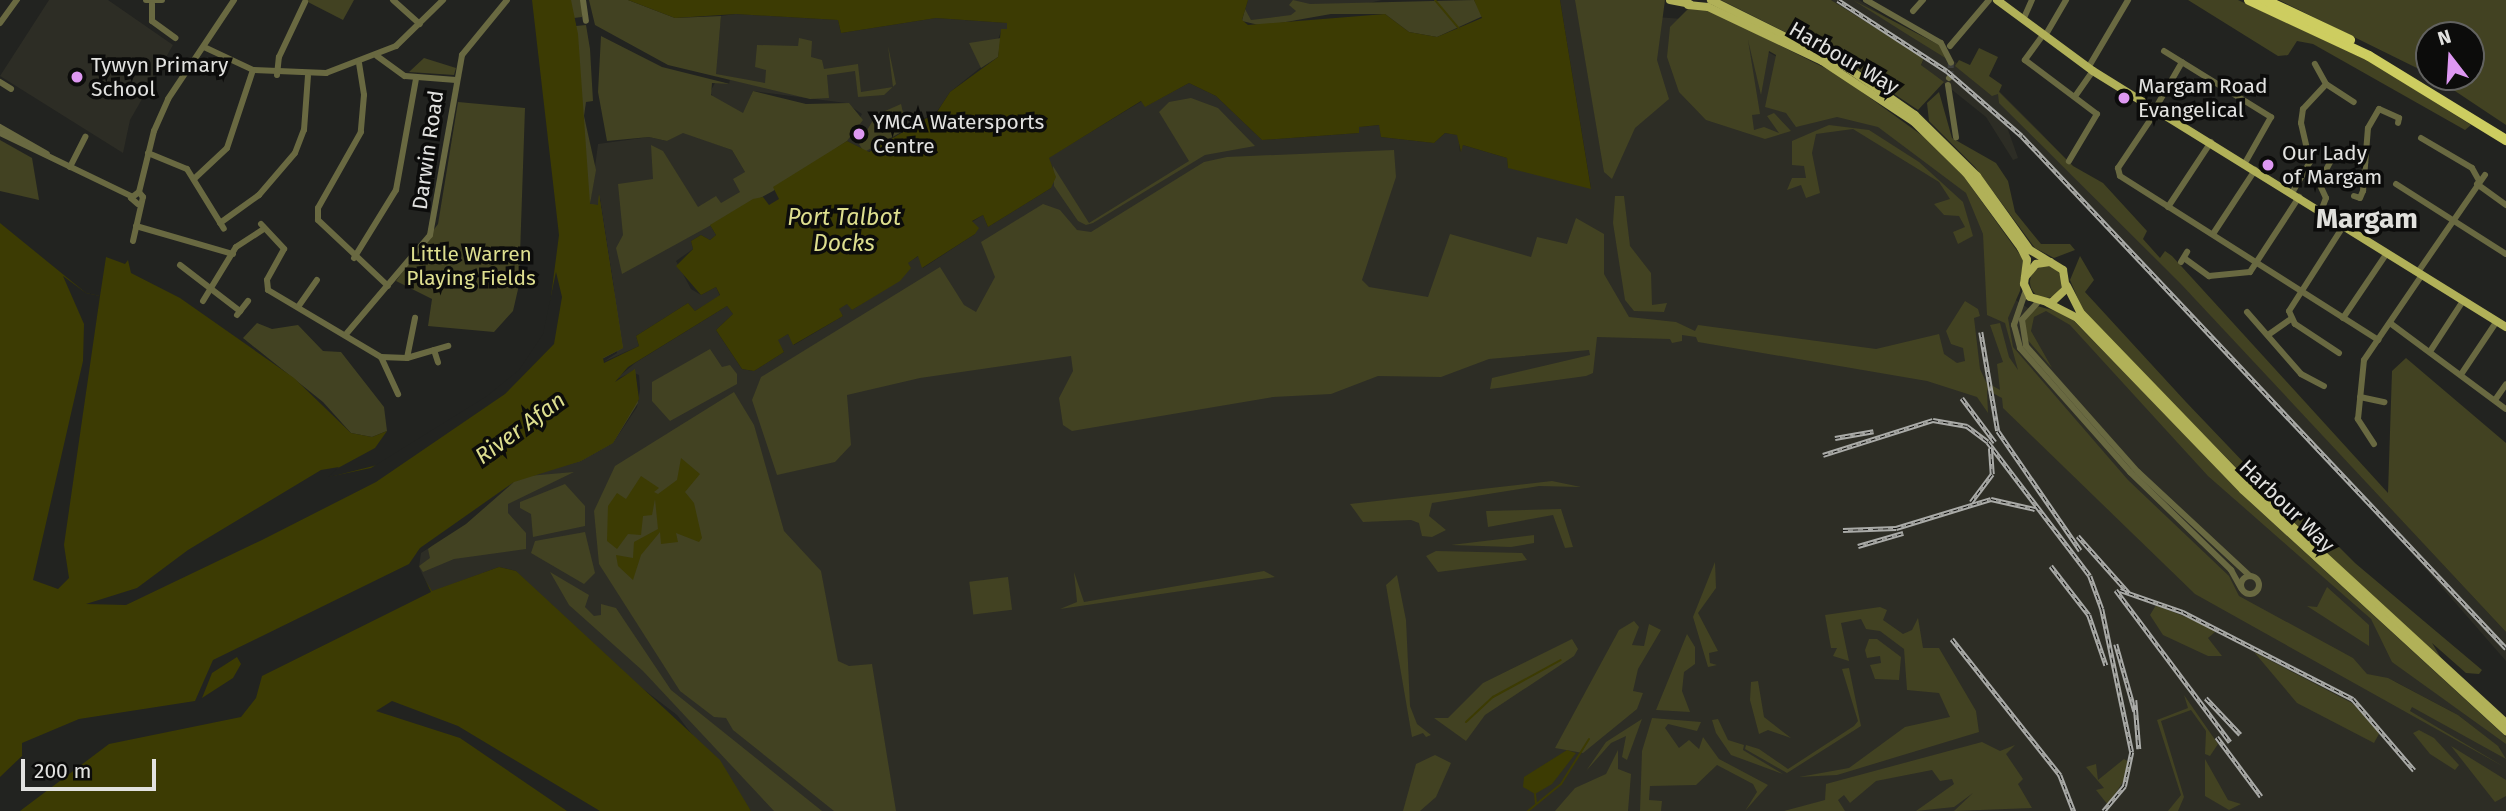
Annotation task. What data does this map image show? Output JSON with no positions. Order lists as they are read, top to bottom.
{
  "streets": {
    "main road": ["Harbour Way"],
    "street": ["Darwin Road"]
  },
  "districts": ["Margam"],
  "water": ["Port Talbot Docks", "River Afan"],
  "parks": ["Little Warren Playing Fields"],
  "places": [
    "Tywyn Primary School",
    "Margam Road Evangelical",
    "YMCA Watersports Centre",
    "Our Lady of Margam"
  ],
  "scale_bar": "200 m",
  "north": "top"
}
